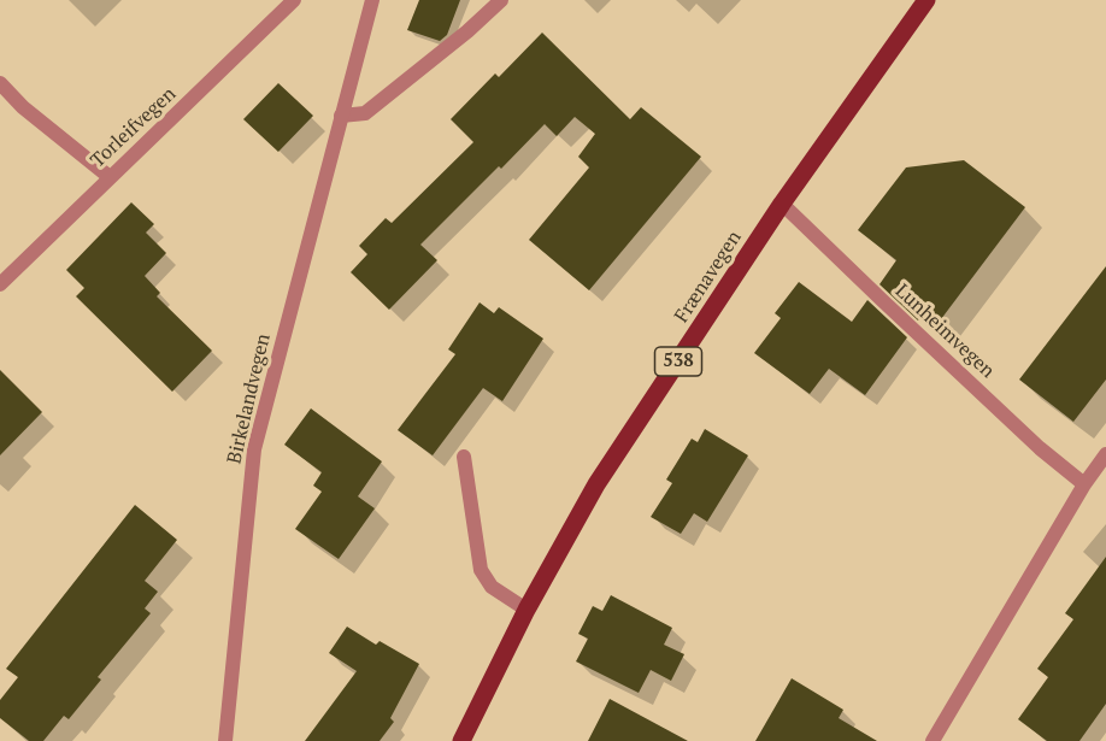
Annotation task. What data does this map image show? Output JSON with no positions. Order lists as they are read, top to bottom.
{
  "streets": {
    "main road": ["Frænavegen", "538"],
    "street": ["Torleifvegen", "Lunheimvegen", "Birkelandvegen"]
  },
  "crossings": [
    ["Frænavegen", "Lunheimvegen"]
  ]
}
